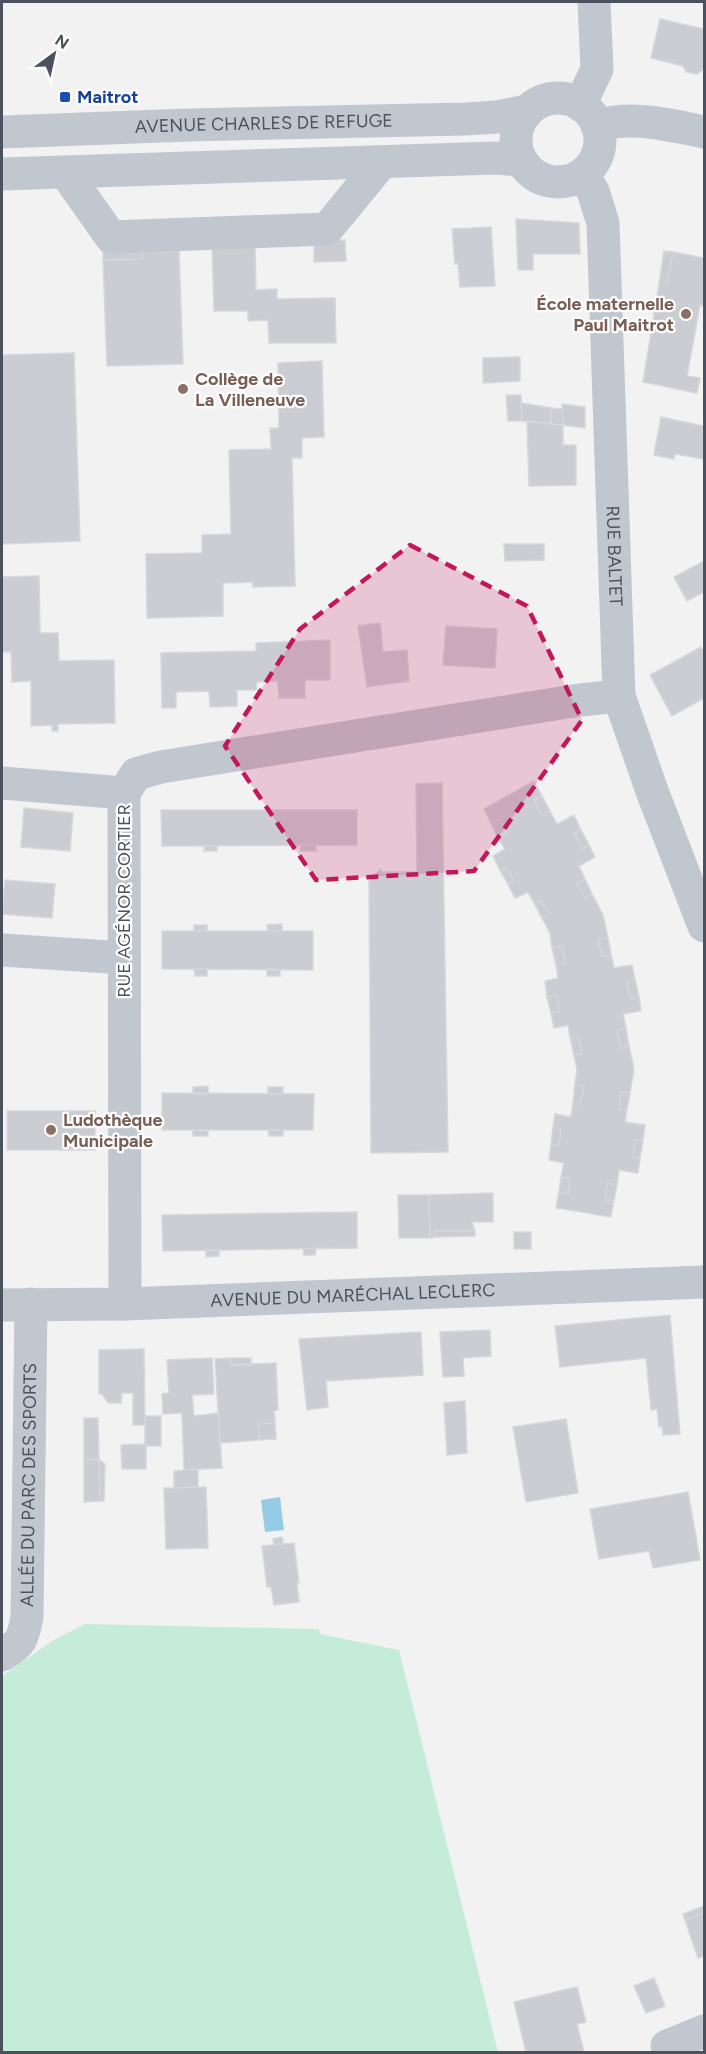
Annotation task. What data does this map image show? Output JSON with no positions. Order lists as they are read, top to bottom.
{
  "streets": {
    "street": [
      "AVENUE CHARLES DE REFUGE",
      "RUE BALTET",
      "RUE AGÉNOR CORTIER",
      "AVENUE DU MARÉCHAL LECLERC",
      "ALLÉE DU PARC DES SPORTS"
    ]
  },
  "crossings": [
    ["AVENUE CHARLES DE REFUGE", "RUE BALTET"],
    ["RUE BALTET", "RUE AGÉNOR CORTIER"],
    ["RUE AGÉNOR CORTIER", "AVENUE DU MARÉCHAL LECLERC"],
    ["AVENUE DU MARÉCHAL LECLERC", "ALLÉE DU PARC DES SPORTS"]
  ],
  "places": {
    "transit": ["Maitrot"],
    "other": ["École maternelle Paul Maitrot", "Collège de La Villeneuve", "Ludothèque Municipale"]
  },
  "north": "top right"
}
